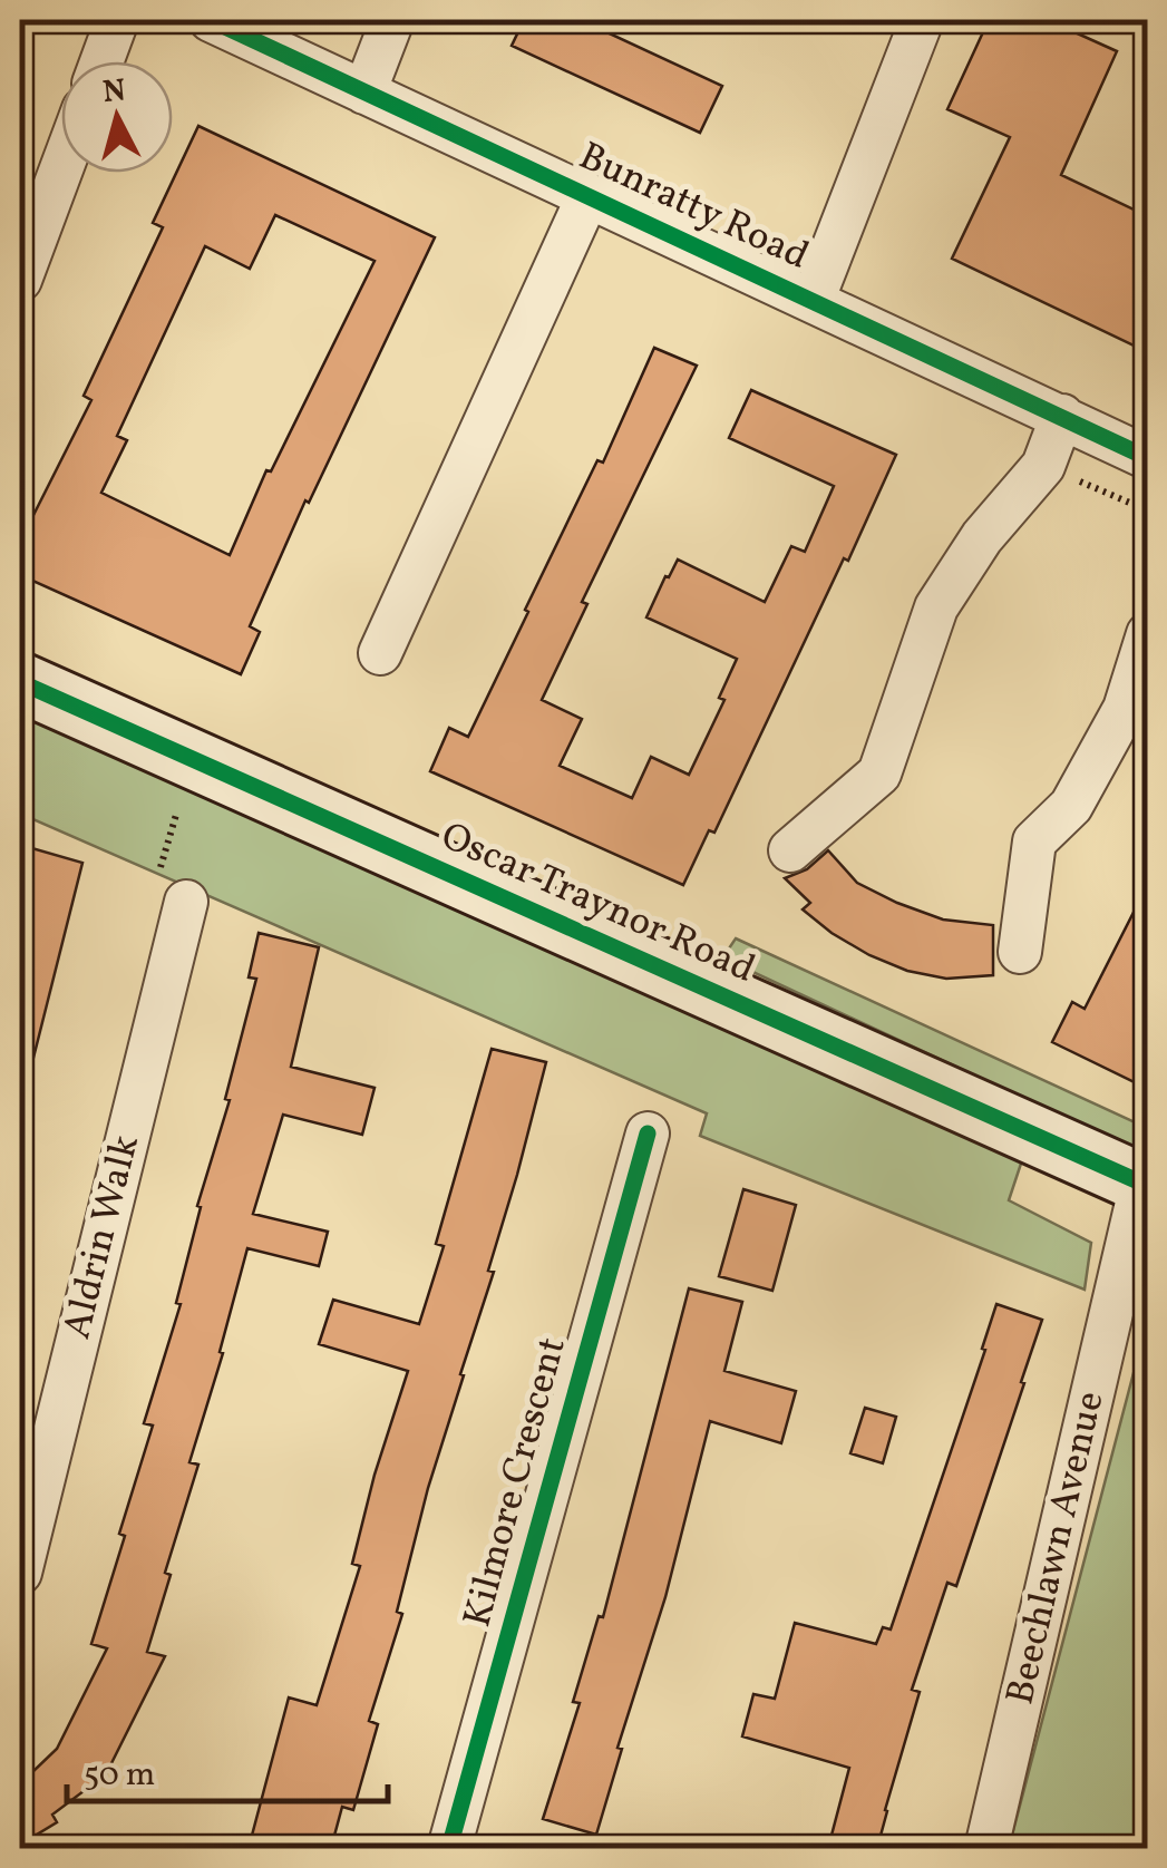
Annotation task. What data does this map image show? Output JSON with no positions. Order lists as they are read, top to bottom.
{
  "streets": {
    "main road": ["Oscar Traynor Road"],
    "street": [
      "Bunratty Road",
      "Aldrin Walk",
      "Kilmore Crescent",
      "Beechlawn Avenue"
    ]
  },
  "crossings": [
    ["Oscar Traynor Road", "Beechlawn Avenue"]
  ],
  "scale_bar": "50 m",
  "north": "top"
}
